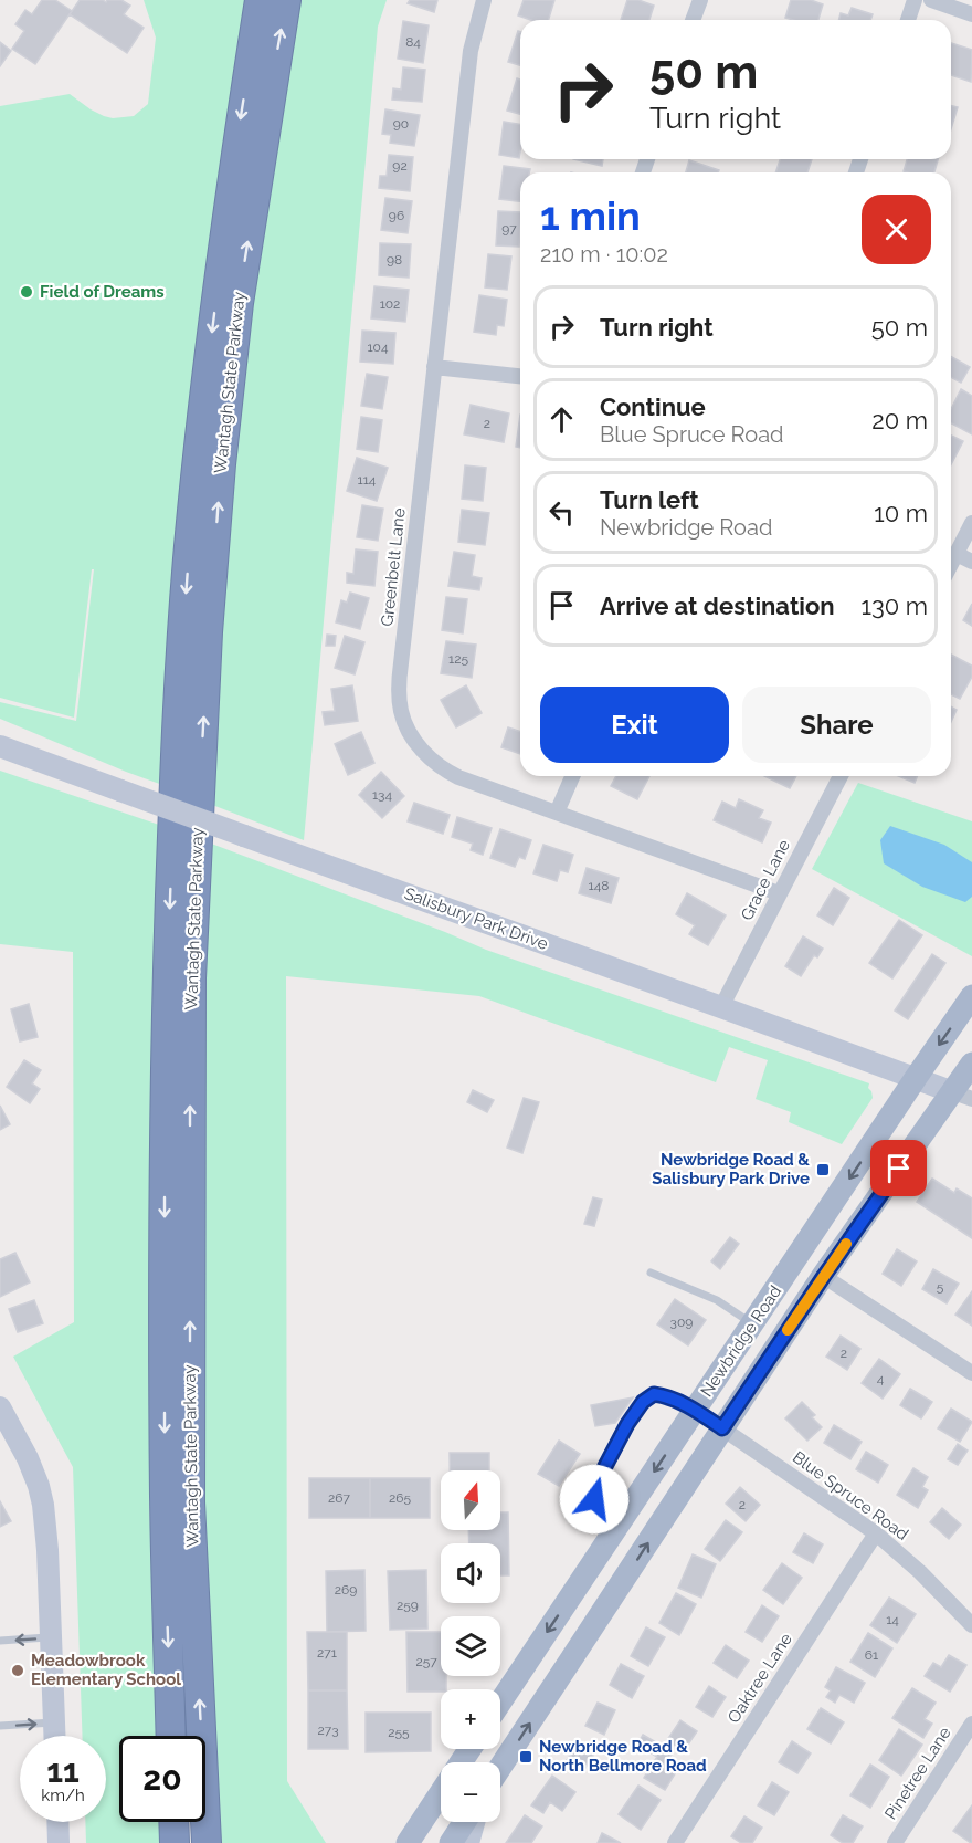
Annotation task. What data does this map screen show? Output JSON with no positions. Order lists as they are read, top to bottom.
{
  "streets": {
    "highway": ["Wantagh State Parkway"],
    "main road": ["Salisbury Park Drive", "Newbridge Road"],
    "street": [
      "Greenbelt Lane",
      "Grace Lane",
      "Blue Spruce Road",
      "Oaktree Lane",
      "Pinetree Lane"
    ]
  },
  "crossings": [
    ["Greenbelt Lane", "Grace Lane"],
    ["Grace Lane", "Salisbury Park Drive"],
    ["Salisbury Park Drive", "Newbridge Road"],
    ["Newbridge Road", "Blue Spruce Road"],
    ["Blue Spruce Road", "Oaktree Lane"]
  ],
  "places": {
    "other": ["Field of Dreams", "Meadowbrook Elementary School"],
    "transit": ["Newbridge Road & Salisbury Park Drive", "Newbridge Road & North Bellmore Road"]
  },
  "house_numbers": [
    "84",
    "90",
    "92",
    "96",
    "97",
    "98",
    "102",
    "104",
    "2",
    "114",
    "125",
    "134",
    "148",
    "5",
    "309",
    "2",
    "4",
    "267",
    "265",
    "2",
    "269",
    "259",
    "14",
    "271",
    "61",
    "257",
    "273",
    "255"
  ],
  "north": "top",
  "page": {
    "turn": ["50 m", "Turn right"],
    "heading": ["1 min", "210 m · 10:02"],
    "list": [
      {
        "name": "Turn right",
        "value": "50 m"
      },
      {
        "name": "Continue",
        "note": "Blue Spruce Road",
        "value": "20 m"
      },
      {
        "name": "Turn left",
        "note": "Newbridge Road",
        "value": "10 m"
      },
      {
        "name": "Arrive at destination",
        "value": "130 m"
      }
    ],
    "buttons": ["Exit", "Share"],
    "map_buttons": ["+", "−"],
    "speed": "11 km/h",
    "limit": "20"
  }
}
